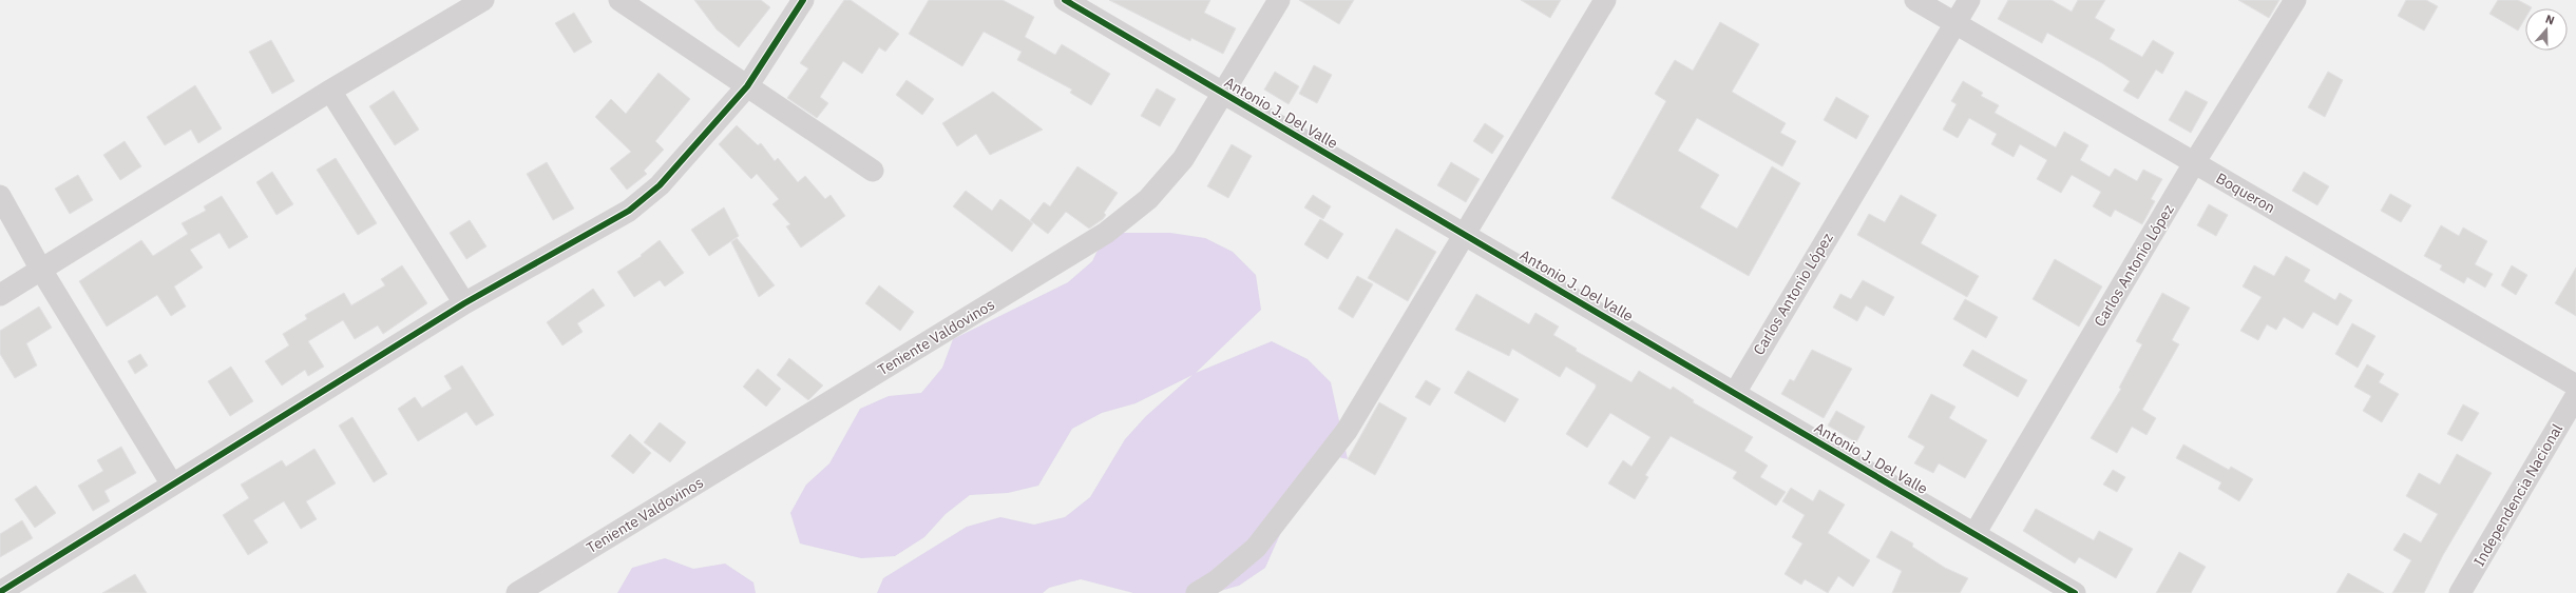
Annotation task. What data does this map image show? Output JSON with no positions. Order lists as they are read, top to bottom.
{
  "streets": {
    "street": [
      "Antonio J. Del Valle",
      "Boqueron",
      "Carlos Antonio López",
      "Teniente Valdovinos",
      "Independencia Nacional"
    ]
  },
  "crossings": [
    ["Antonio J. Del Valle", "Carlos Antonio López"],
    ["Antonio J. Del Valle", "Teniente Valdovinos"],
    ["Boqueron", "Carlos Antonio López"]
  ],
  "north": "top"
}
